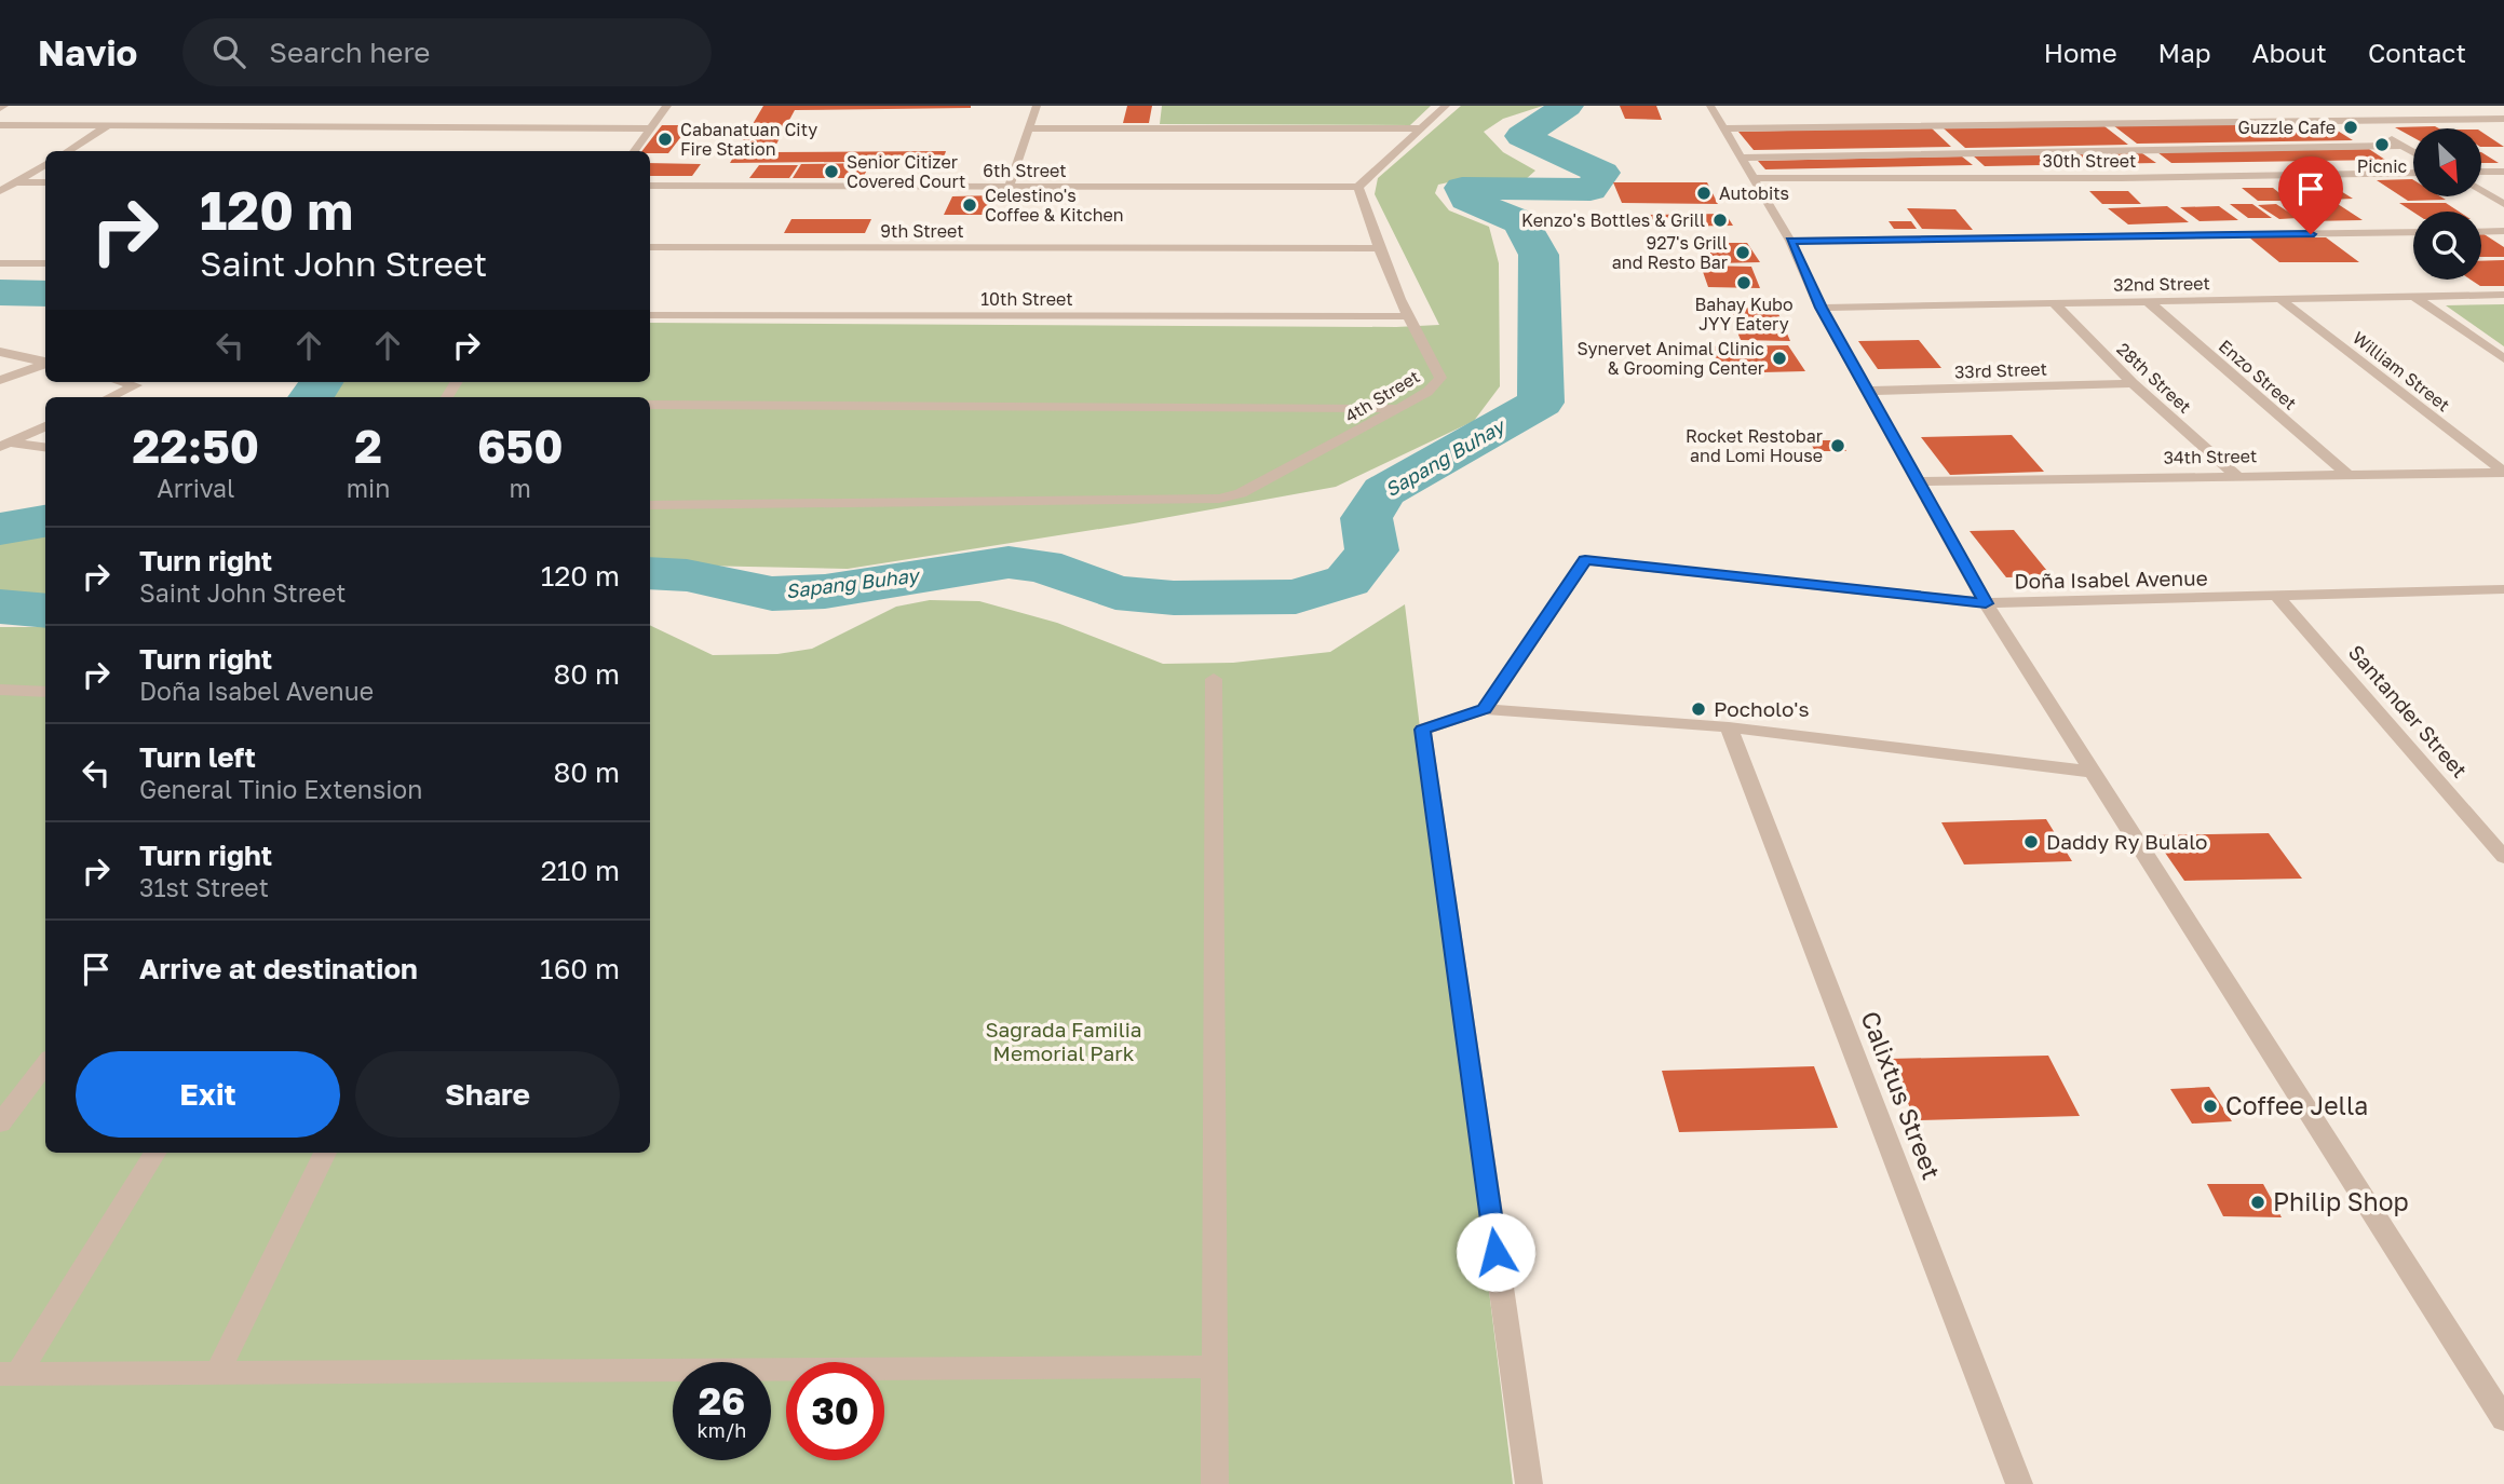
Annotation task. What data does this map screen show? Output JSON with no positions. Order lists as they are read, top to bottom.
{
  "streets": {
    "street": [
      "30th Street",
      "6th Street",
      "9th Street",
      "32nd Street",
      "10th Street",
      "33rd Street",
      "William Street",
      "Enzo Street",
      "28th Street",
      "4th Street",
      "34th Street",
      "Doña Isabel Avenue",
      "Santander Street",
      "Calixtus Street"
    ]
  },
  "crossings": [
    ["6th Street", "4th Street"],
    ["9th Street", "4th Street"],
    ["32nd Street", "William Street"],
    ["32nd Street", "Enzo Street"],
    ["32nd Street", "28th Street"],
    ["10th Street", "4th Street"],
    ["33rd Street", "28th Street"],
    ["William Street", "34th Street"],
    ["Enzo Street", "34th Street"],
    ["28th Street", "34th Street"],
    ["Doña Isabel Avenue", "Santander Street"]
  ],
  "water": ["Sapang Buhay"],
  "parks": ["Sagrada Familia Memorial Park"],
  "places": [
    "Guzzle Cafe",
    "Cabanatuan City Fire Station",
    "Picnic",
    "Senior Citizer Covered Court",
    "Autobits",
    "Celestino's Coffee & Kitchen",
    "Kenzo's Bottles & Grill",
    "927's Grill and Resto Bar",
    "Bahay Kubo JYY Eatery",
    "Synervet Animal Clinic & Grooming Center",
    "Rocket Restobar and Lomi House",
    "Pocholo's",
    "Daddy Ry Bulalo",
    "Coffee Jella",
    "Philip Shop"
  ],
  "north": "bottom right",
  "page": {
    "header": "Navio",
    "search": "Search here",
    "nav": [
      "Home",
      "Map",
      "About",
      "Contact"
    ],
    "turn": ["120 m", "Saint John Street"],
    "eta": [
      "22:50",
      "Arrival",
      "2",
      "min",
      "650",
      "m"
    ],
    "list": [
      {
        "name": "Turn right",
        "note": "Saint John Street",
        "value": "120 m"
      },
      {
        "name": "Turn right",
        "note": "Doña Isabel Avenue",
        "value": "80 m"
      },
      {
        "name": "Turn left",
        "note": "General Tinio Extension",
        "value": "80 m"
      },
      {
        "name": "Turn right",
        "note": "31st Street",
        "value": "210 m"
      },
      {
        "name": "Arrive at destination",
        "value": "160 m"
      }
    ],
    "buttons": ["Exit", "Share"],
    "speed": "26 km/h",
    "limit": "30"
  }
}
